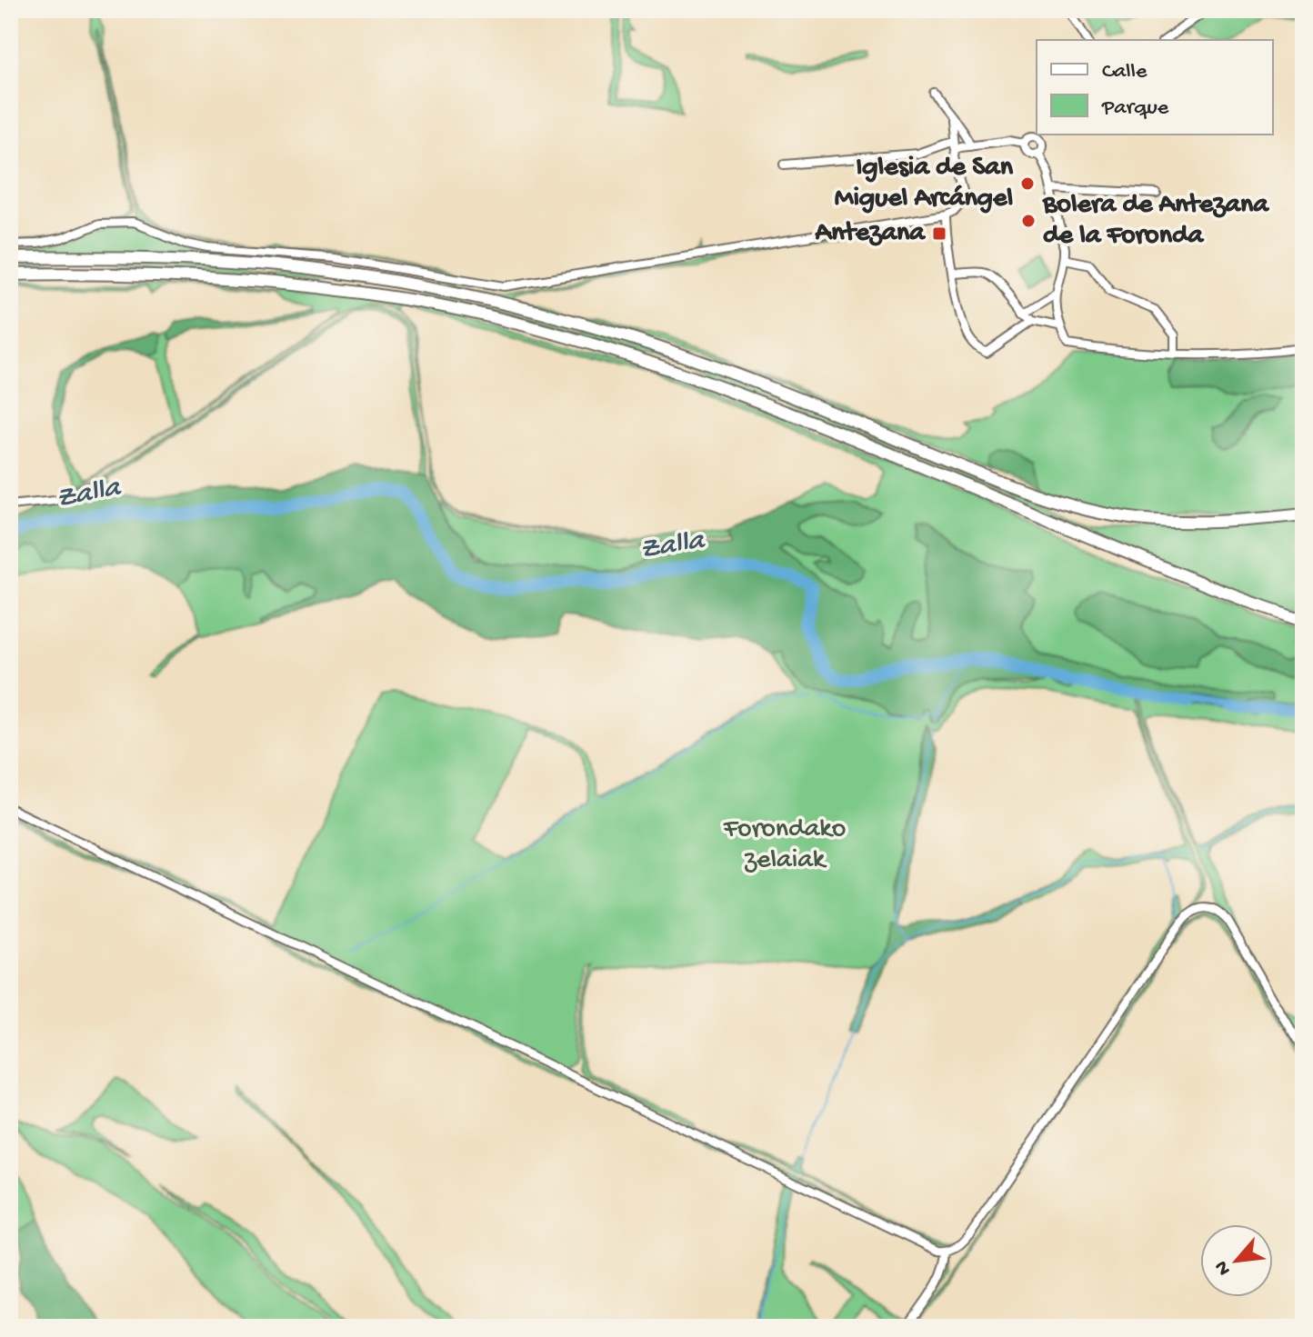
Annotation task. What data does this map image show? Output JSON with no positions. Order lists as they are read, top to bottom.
{
  "water": ["Zalla"],
  "parks": ["Forondako zelaiak"],
  "places": {
    "other": ["Iglesia de San Miguel Arcángel", "Bolera de Antezana de la Foronda"],
    "transit": ["Antezana"]
  },
  "legend": ["Calle", "Parque"],
  "north": "bottom left"
}
